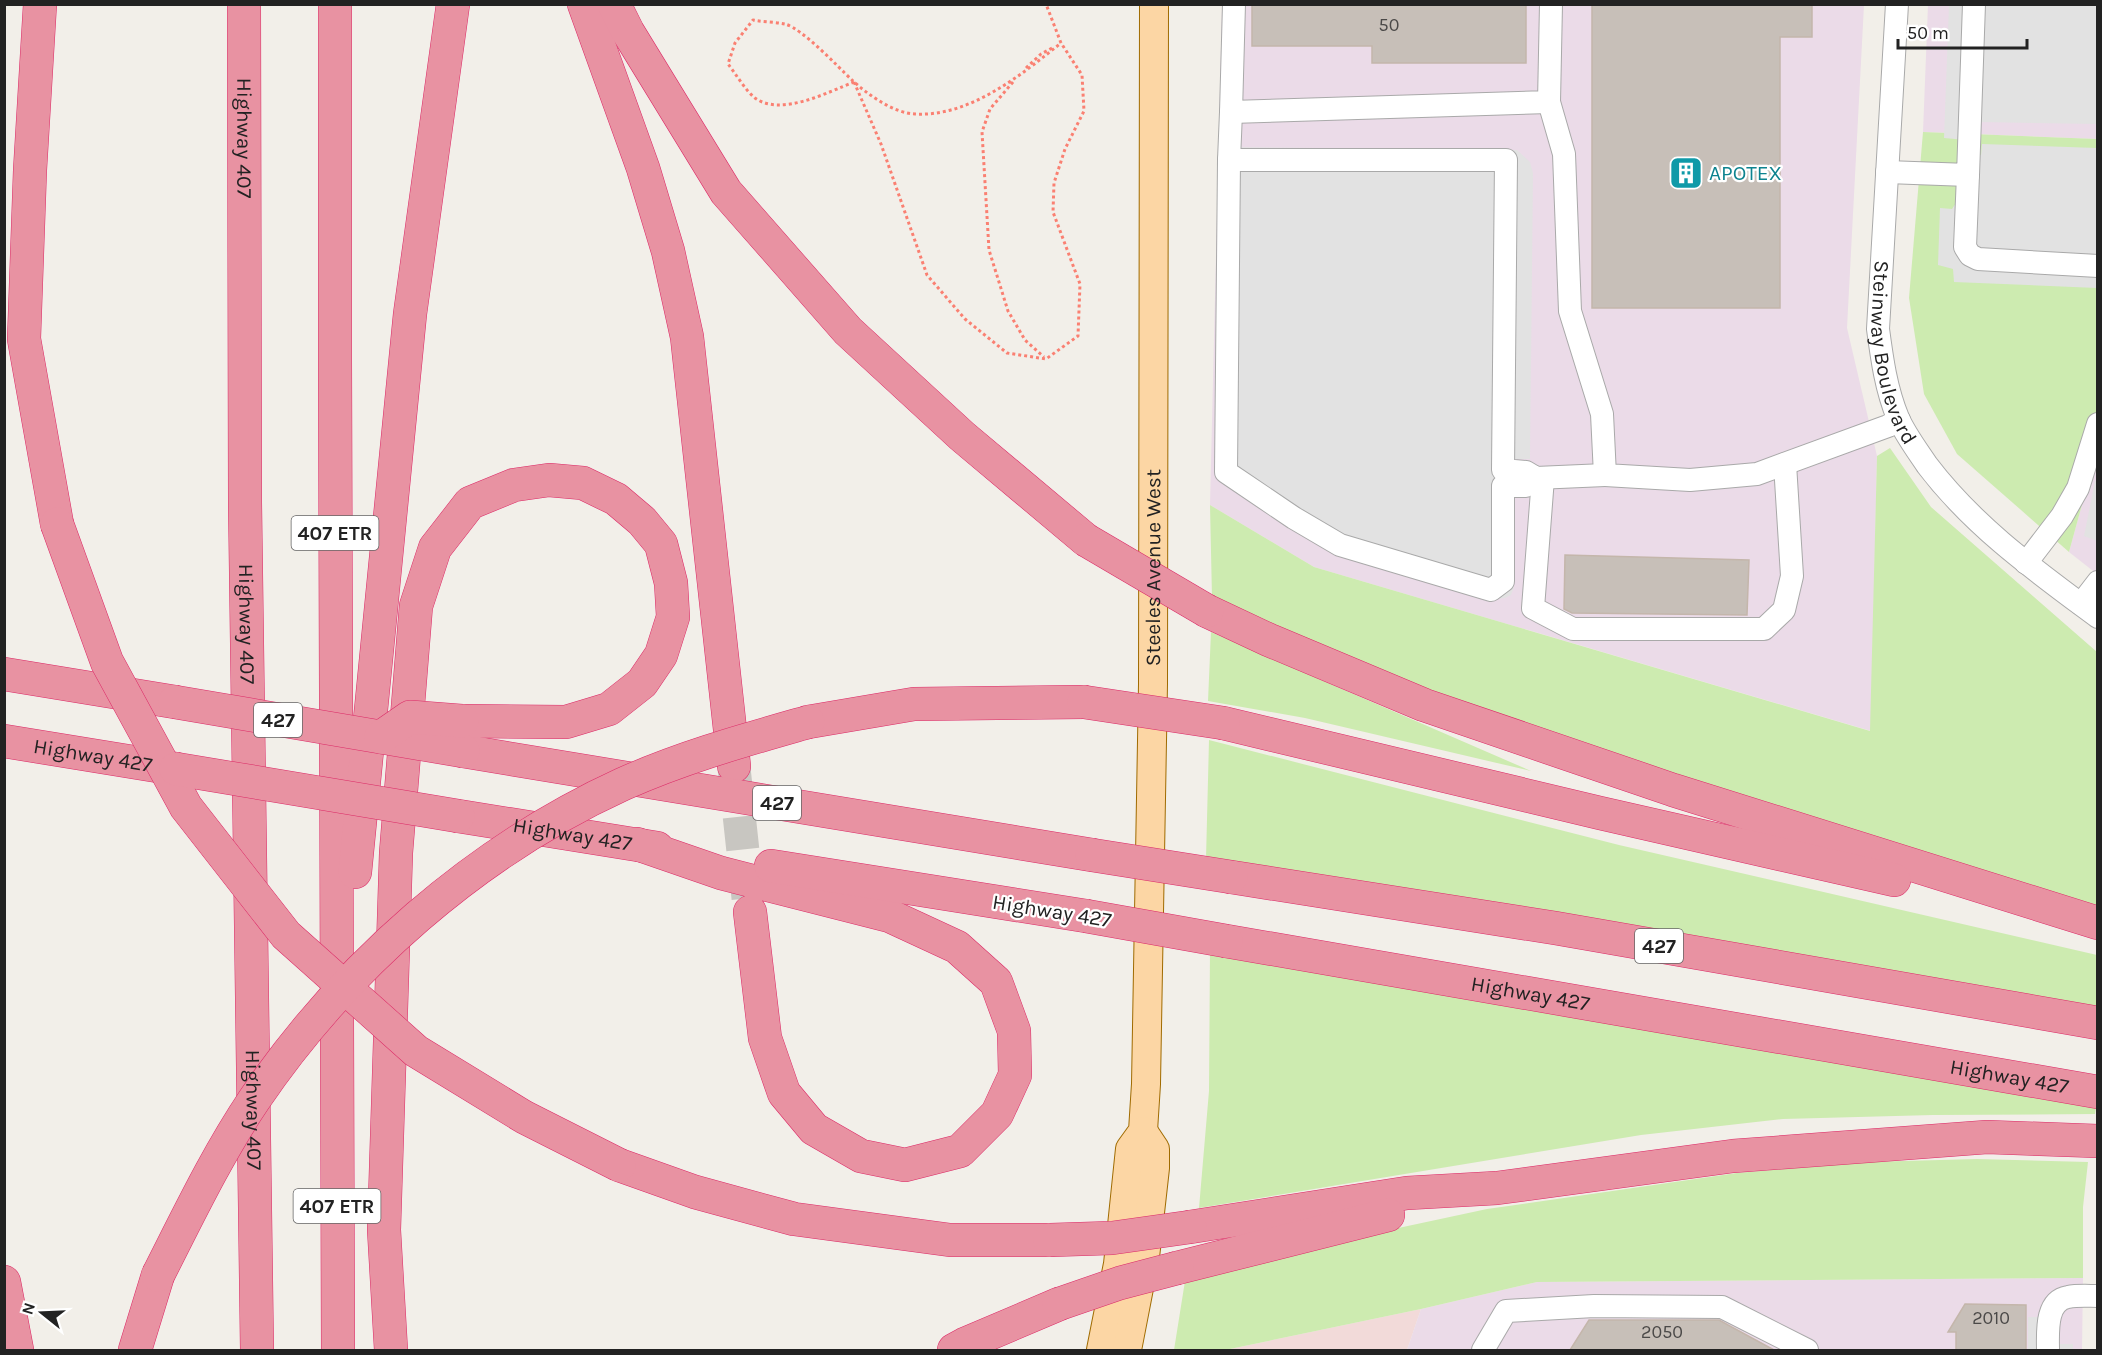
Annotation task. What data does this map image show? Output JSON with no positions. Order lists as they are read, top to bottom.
{
  "streets": {
    "highway": [
      "Highway 407",
      "407 ETR",
      "427",
      "Highway 427"
    ],
    "main road": ["Steeles Avenue West"],
    "street": ["Steinway Boulevard"]
  },
  "places": {
    "building": ["APOTEX"]
  },
  "house_numbers": ["50", "2010", "2050"],
  "scale_bar": "50 m",
  "north": "left"
}
